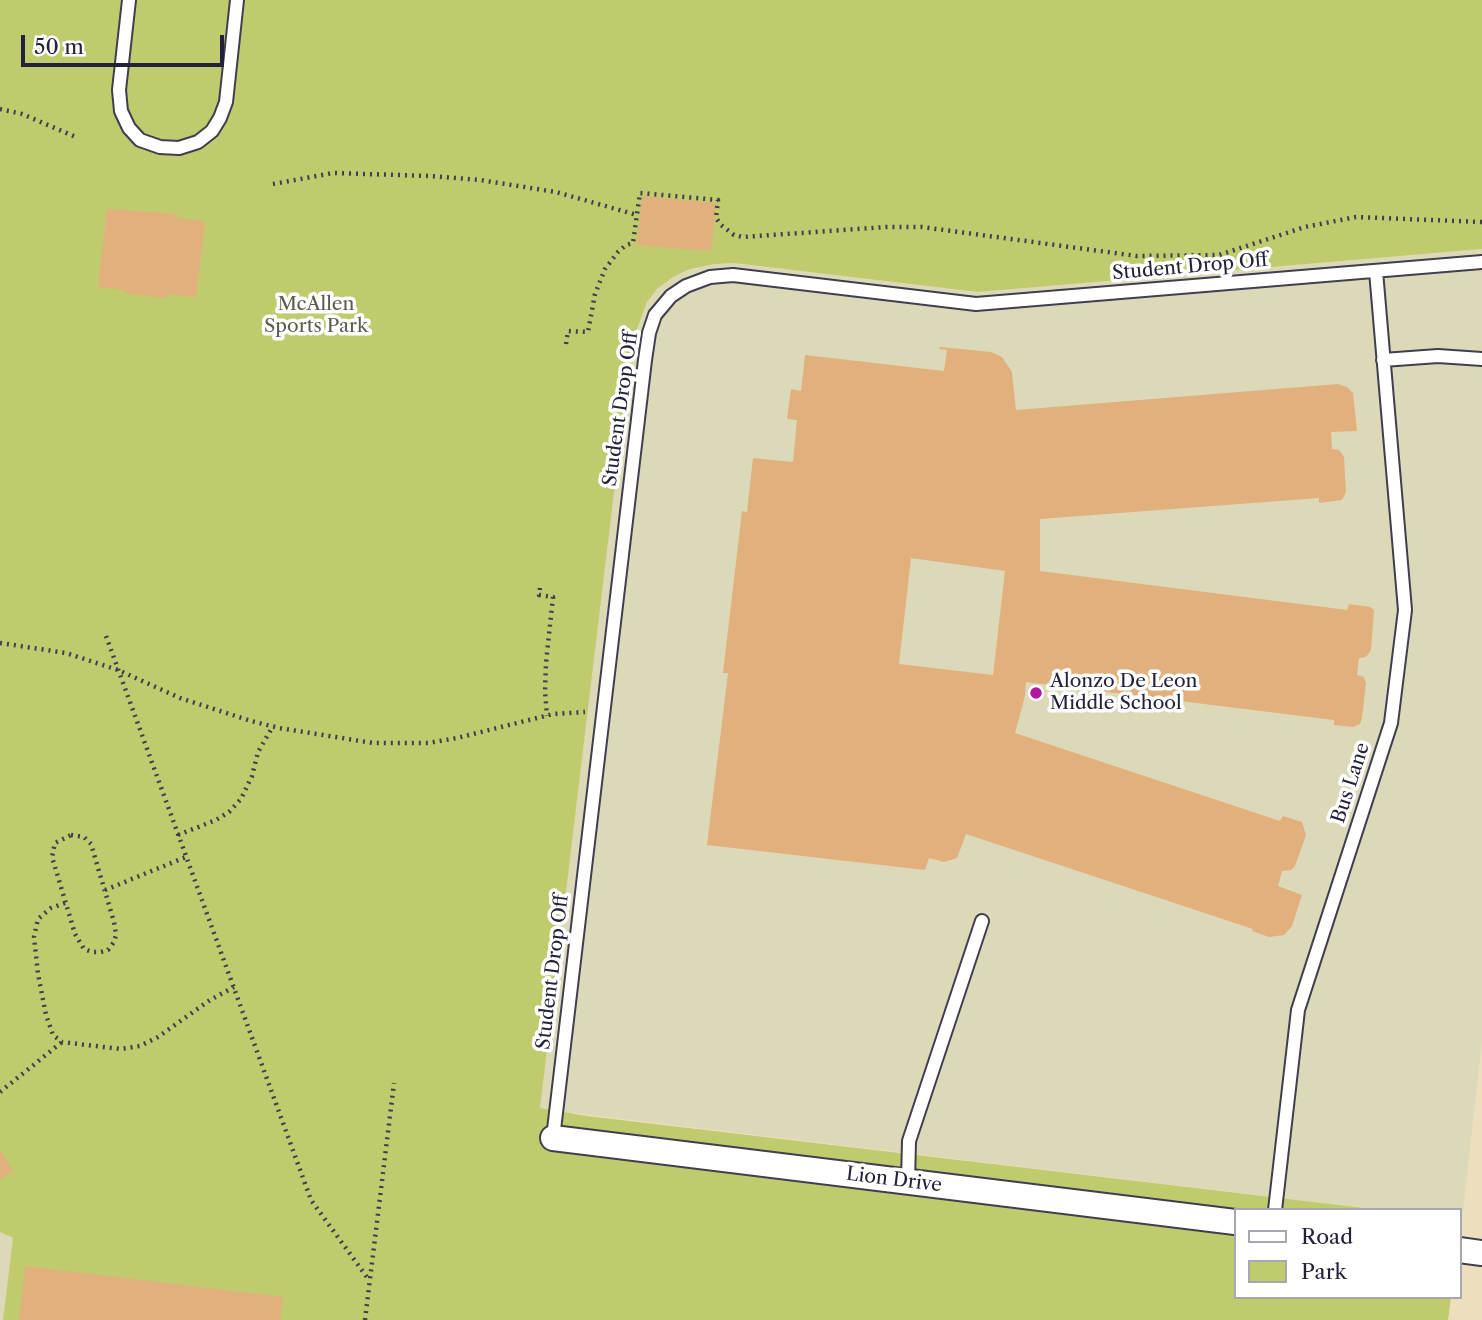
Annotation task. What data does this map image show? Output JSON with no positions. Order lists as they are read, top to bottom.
{
  "streets": {
    "street": ["Lion Drive"],
    "lane": ["Student Drop Off", "Bus Lane"]
  },
  "crossings": [
    ["Student Drop Off", "Bus Lane"],
    ["Student Drop Off", "Lion Drive"]
  ],
  "parks": ["McAllen Sports Park"],
  "places": ["Alonzo De Leon Middle School"],
  "legend": ["Road", "Park"],
  "scale_bar": "50 m"
}
